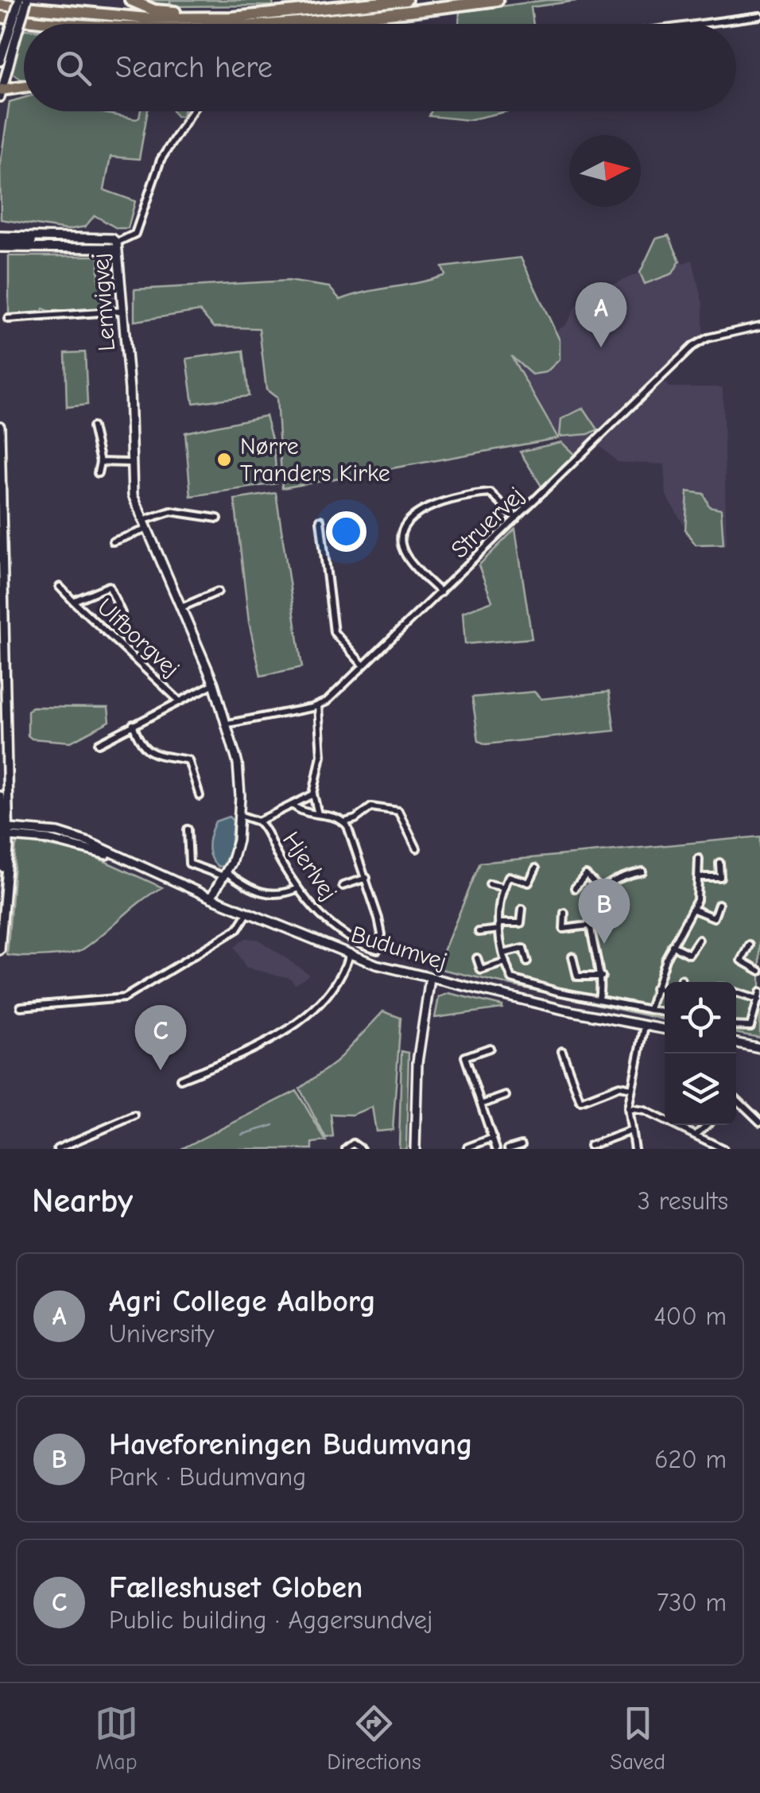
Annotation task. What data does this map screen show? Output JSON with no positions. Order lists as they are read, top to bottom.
{
  "streets": {
    "street": [
      "Lemvigvej",
      "Struervej",
      "Ulfborgvej",
      "Hjerlvej",
      "Budumvej"
    ]
  },
  "crossings": [
    ["Lemvigvej", "Budumvej"]
  ],
  "places": ["Nørre Tranders Kirke"],
  "north": "right",
  "page": {
    "search": "Search here",
    "pins": ["A", "B", "C"],
    "heading": ["Nearby", "3 results"],
    "list": [
      {
        "mark": "A",
        "name": "Agri College Aalborg",
        "note": "University",
        "value": "400 m"
      },
      {
        "mark": "B",
        "name": "Haveforeningen Budumvang",
        "note": "Park · Budumvang",
        "value": "620 m"
      },
      {
        "mark": "C",
        "name": "Fælleshuset Globen",
        "note": "Public building · Aggersundvej",
        "value": "730 m"
      }
    ],
    "nav": ["Map", "Directions", "Saved"]
  }
}
